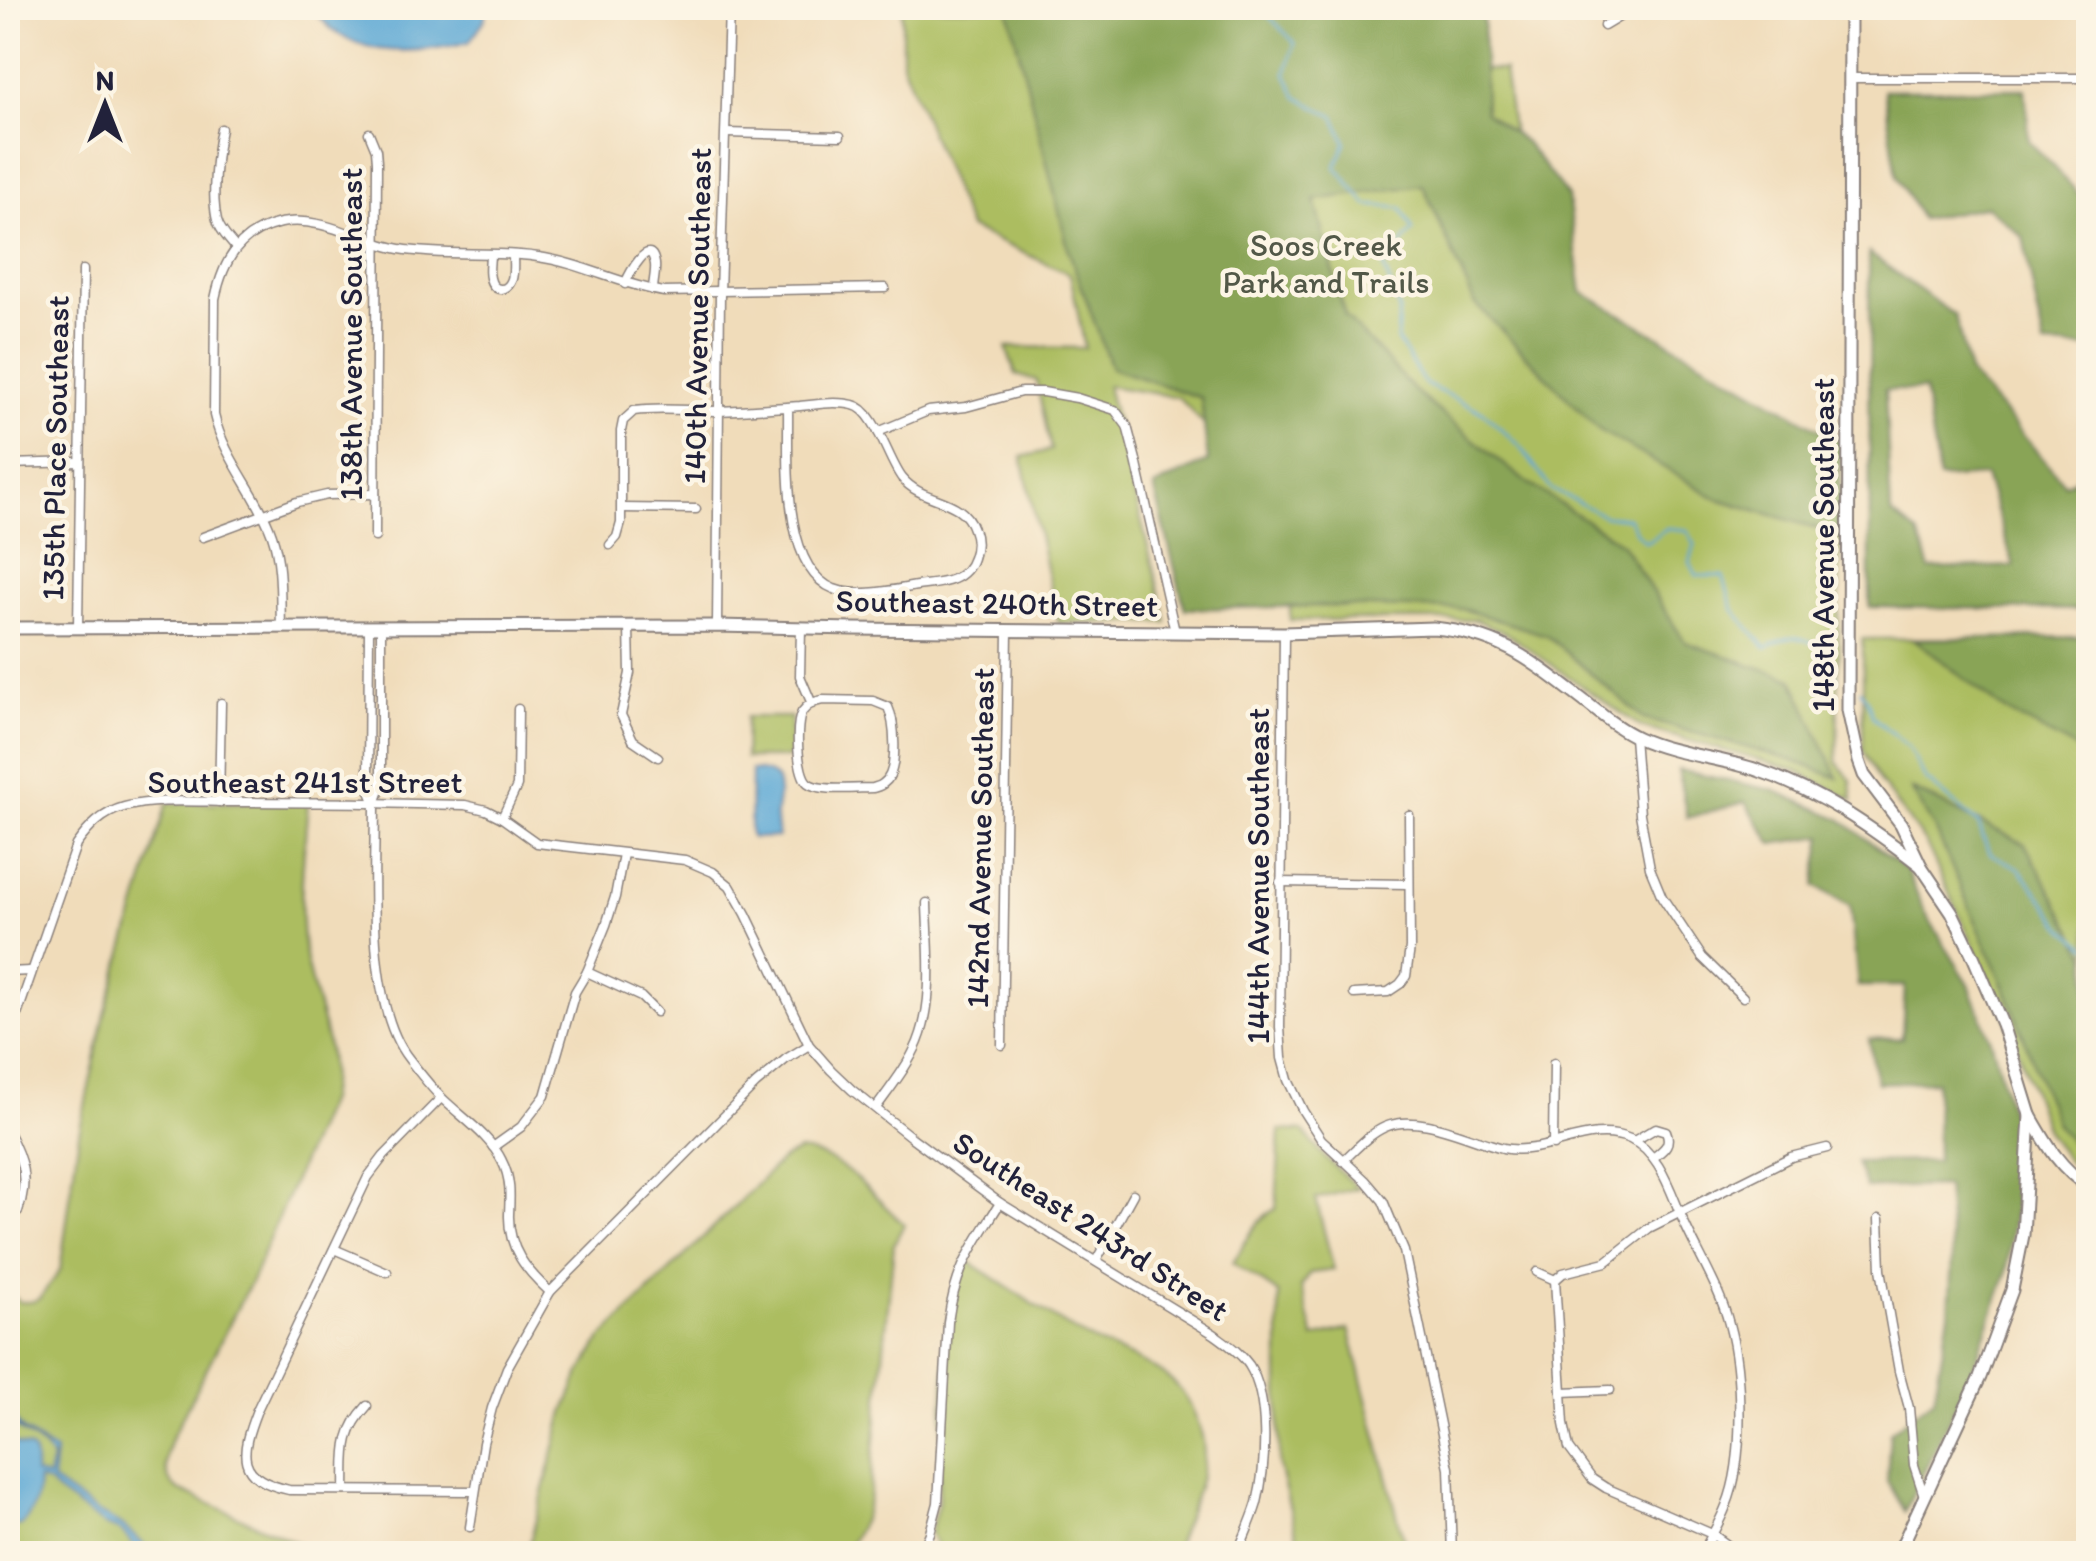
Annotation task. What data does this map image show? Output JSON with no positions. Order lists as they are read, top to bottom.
{
  "streets": {
    "main road": ["148th Avenue Southeast", "Southeast 240th Street"],
    "street": [
      "140th Avenue Southeast",
      "138th Avenue Southeast",
      "135th Place Southeast",
      "Southeast 241st Street",
      "142nd Avenue Southeast",
      "144th Avenue Southeast",
      "Southeast 243rd Street"
    ]
  },
  "crossings": [
    ["140th Avenue Southeast", "Southeast 240th Street"],
    ["135th Place Southeast", "Southeast 240th Street"],
    ["148th Avenue Southeast", "Southeast 240th Street"],
    ["Southeast 240th Street", "142nd Avenue Southeast"],
    ["Southeast 240th Street", "144th Avenue Southeast"],
    ["Southeast 241st Street", "Southeast 243rd Street"]
  ],
  "parks": ["Soos Creek Park and Trails"],
  "north": "top"
}
